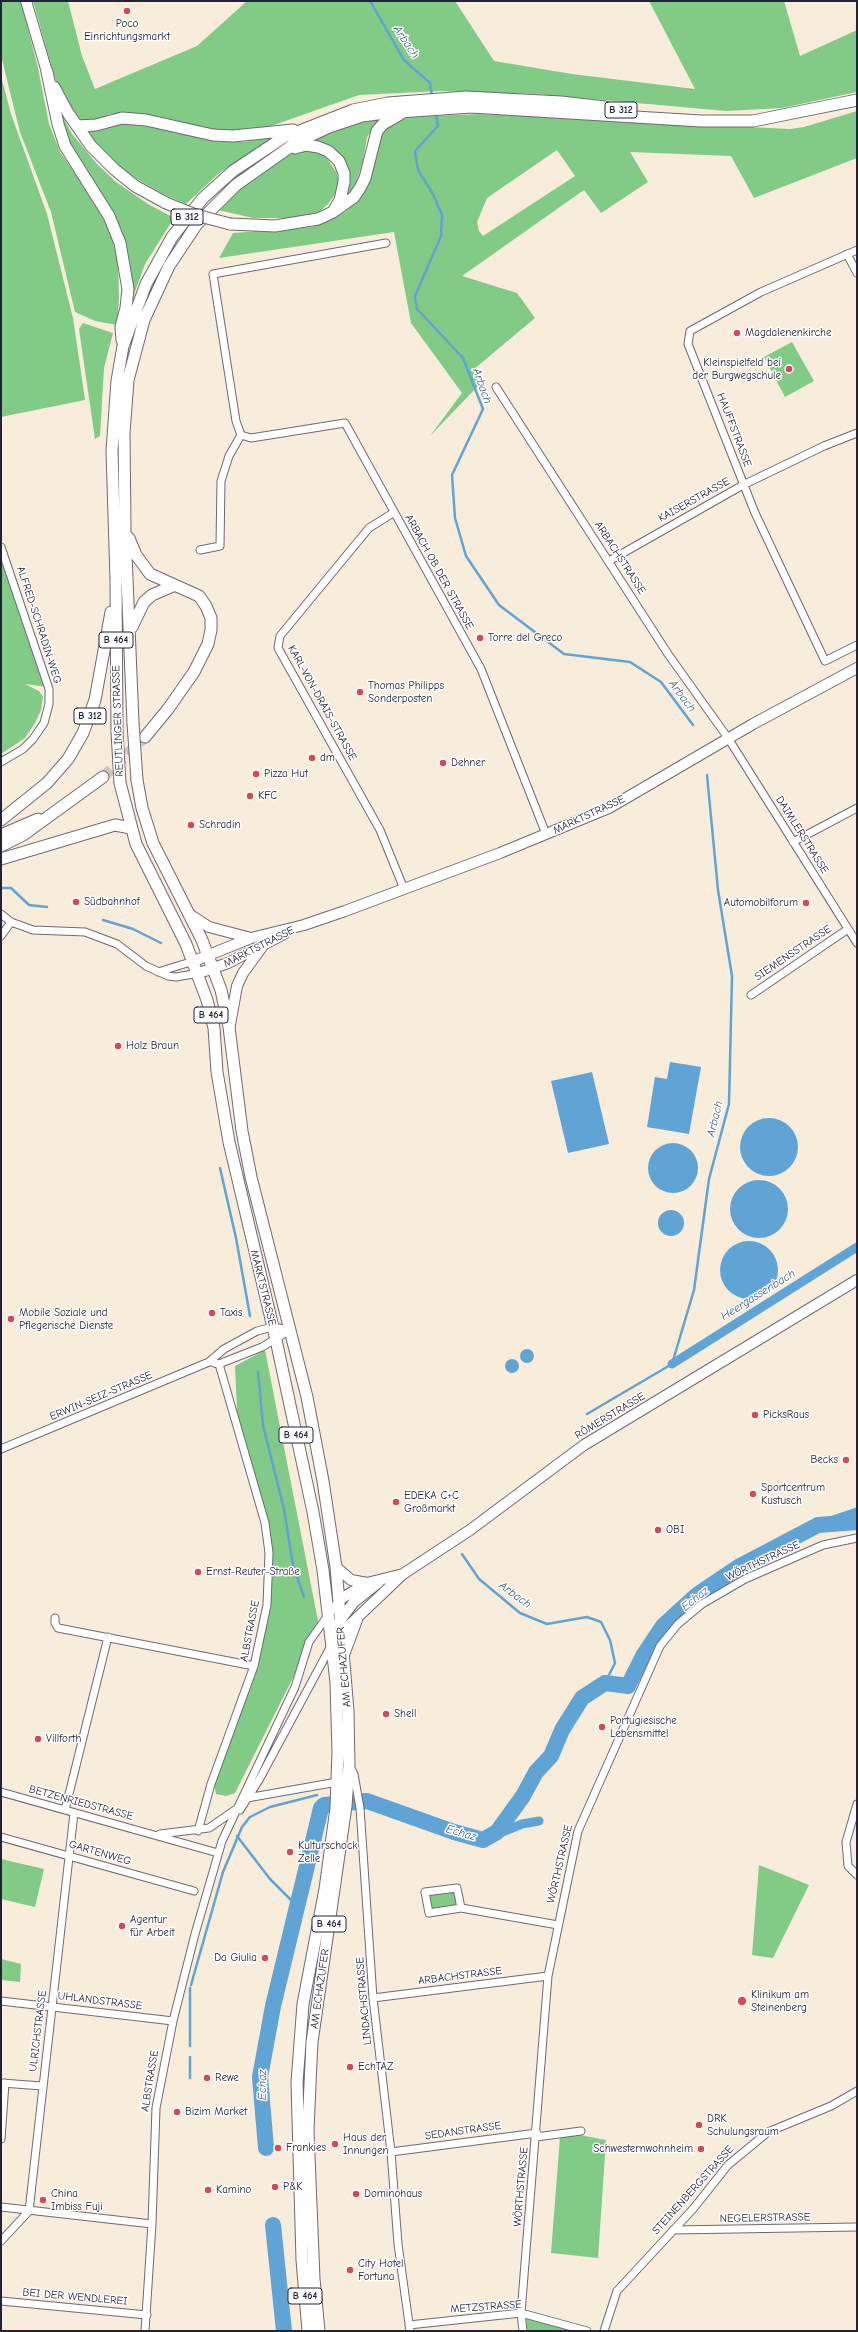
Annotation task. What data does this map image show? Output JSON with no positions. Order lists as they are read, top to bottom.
{
  "streets": {
    "main road": [
      "B 312",
      "B 464",
      "REUTLINGER STRASSE",
      "MARKTSTRASSE",
      "RÖMERSTRASSE",
      "AM ECHAZUFER"
    ],
    "street": [
      "HAUFFSTRASSE",
      "KAISERSTRASSE",
      "ARBACHSTRASSE",
      "ARBACH OB DER STRASSE",
      "ALFRED-SCHRADIN-WEG",
      "KARL-VON-DRAIS-STRASSE",
      "DAIMLERSTRASSE",
      "SIEMENSSTRASSE",
      "ERWIN-SEIZ-STRASSE",
      "WÖRTHSTRASSE",
      "ALBSTRASSE",
      "BETZENRIEDSTRASSE",
      "GARTENWEG",
      "UHLANDSTRASSE",
      "LINDACHSTRASSE",
      "ULRICHSTRASSE",
      "SEDANSTRASSE",
      "STEINENBERGSTRASSE",
      "NEGELERSTRASSE",
      "BEI DER WENDLEREI",
      "METZSTRASSE"
    ]
  },
  "crossings": [
    ["B 312", "REUTLINGER STRASSE"],
    ["HAUFFSTRASSE", "KAISERSTRASSE"],
    ["KAISERSTRASSE", "ARBACHSTRASSE"],
    ["ARBACHSTRASSE", "MARKTSTRASSE"],
    ["ARBACHSTRASSE", "DAIMLERSTRASSE"],
    ["ARBACHSTRASSE", "WÖRTHSTRASSE"],
    ["ARBACHSTRASSE", "LINDACHSTRASSE"],
    ["ARBACH OB DER STRASSE", "KARL-VON-DRAIS-STRASSE"],
    ["ARBACH OB DER STRASSE", "MARKTSTRASSE"],
    ["KARL-VON-DRAIS-STRASSE", "MARKTSTRASSE"],
    ["REUTLINGER STRASSE", "MARKTSTRASSE"],
    ["MARKTSTRASSE", "DAIMLERSTRASSE"],
    ["MARKTSTRASSE", "ERWIN-SEIZ-STRASSE"],
    ["MARKTSTRASSE", "RÖMERSTRASSE"],
    ["MARKTSTRASSE", "ALBSTRASSE"],
    ["MARKTSTRASSE", "AM ECHAZUFER"],
    ["DAIMLERSTRASSE", "SIEMENSSTRASSE"],
    ["RÖMERSTRASSE", "ALBSTRASSE"],
    ["RÖMERSTRASSE", "AM ECHAZUFER"],
    ["WÖRTHSTRASSE", "SEDANSTRASSE"],
    ["WÖRTHSTRASSE", "METZSTRASSE"],
    ["ALBSTRASSE", "AM ECHAZUFER"],
    ["ALBSTRASSE", "BETZENRIEDSTRASSE"],
    ["ALBSTRASSE", "UHLANDSTRASSE"],
    ["ALBSTRASSE", "BEI DER WENDLEREI"],
    ["AM ECHAZUFER", "LINDACHSTRASSE"],
    ["BETZENRIEDSTRASSE", "ULRICHSTRASSE"],
    ["GARTENWEG", "ULRICHSTRASSE"],
    ["UHLANDSTRASSE", "ULRICHSTRASSE"],
    ["LINDACHSTRASSE", "SEDANSTRASSE"],
    ["LINDACHSTRASSE", "METZSTRASSE"],
    ["STEINENBERGSTRASSE", "NEGELERSTRASSE"]
  ],
  "water": ["Arbach", "Heergassenbach", "Echaz"],
  "places": [
    "Poco Einrichtungsmarkt",
    "Magdalenenkirche",
    "Kleinspielfeld bei der Burgwegschule",
    "Torre del Greco",
    "Thomas Philipps Sonderposten",
    "dm",
    "Dehner",
    "Pizza Hut",
    "KFC",
    "Schradin",
    "Südbahnhof",
    "Automobilforum",
    "Holz Braun",
    "Taxis",
    "Mobile Soziale und Pflegerische Dienste",
    "PicksRaus",
    "Becks",
    "Sportcentrum Kustusch",
    "EDEKA C+C Großmarkt",
    "OBI",
    "Ernst-Reuter-Straße",
    "Shell",
    "Portugiesische Lebensmittel",
    "Villforth",
    "Kulturschock Zelle",
    "Agentur für Arbeit",
    "Da Giulia",
    "Klinikum am Steinenberg",
    "EchTAZ",
    "Rewe",
    "Bizim Market",
    "DRK Schulungsraum",
    "Haus der Innungen",
    "Frankies",
    "Schwesternwohnheim",
    "P&K",
    "Kamino",
    "Dominohaus",
    "China Imbiss Fuji",
    "City Hotel Fortuna"
  ]
}
